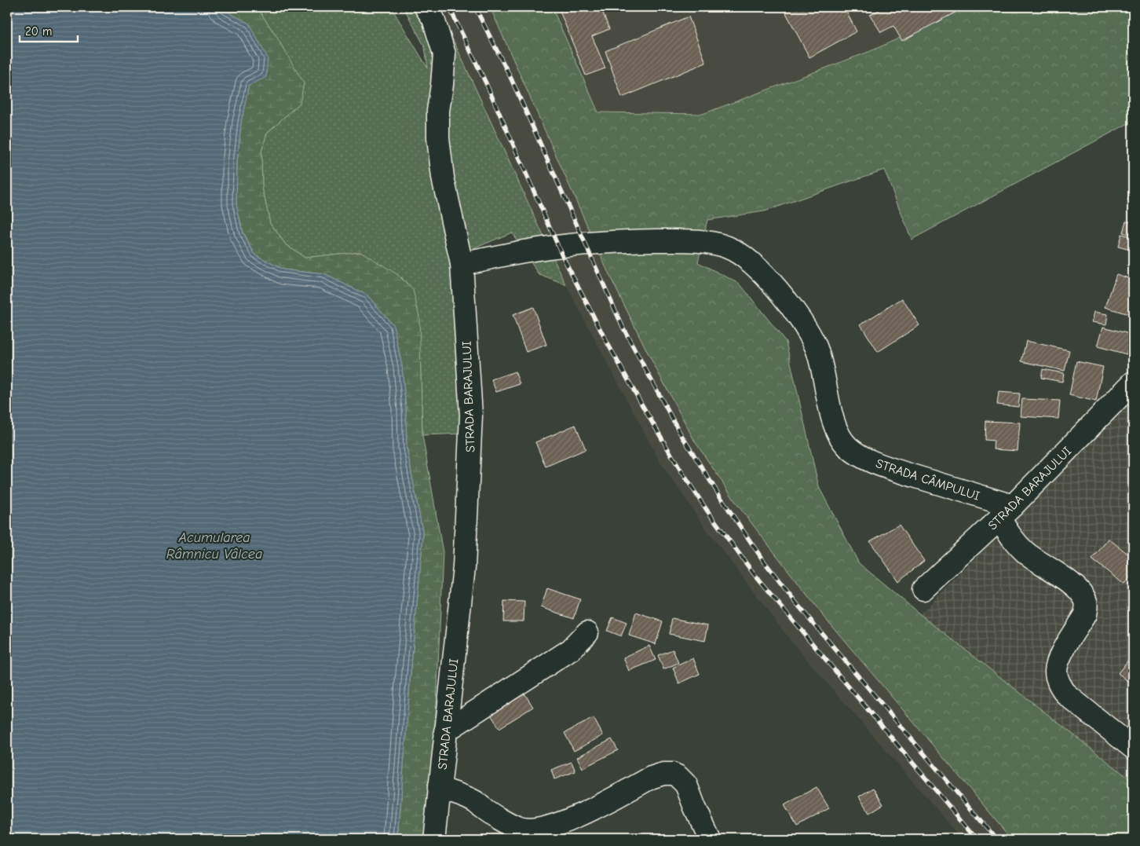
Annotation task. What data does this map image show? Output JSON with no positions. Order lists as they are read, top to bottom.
{
  "streets": {
    "street": ["STRADA BARAJULUI", "STRADA CÂMPULUI"]
  },
  "crossings": [
    ["STRADA BARAJULUI", "STRADA CÂMPULUI"]
  ],
  "water": ["Acumularea Râmnicu Vâlcea"],
  "scale_bar": "20 m"
}
